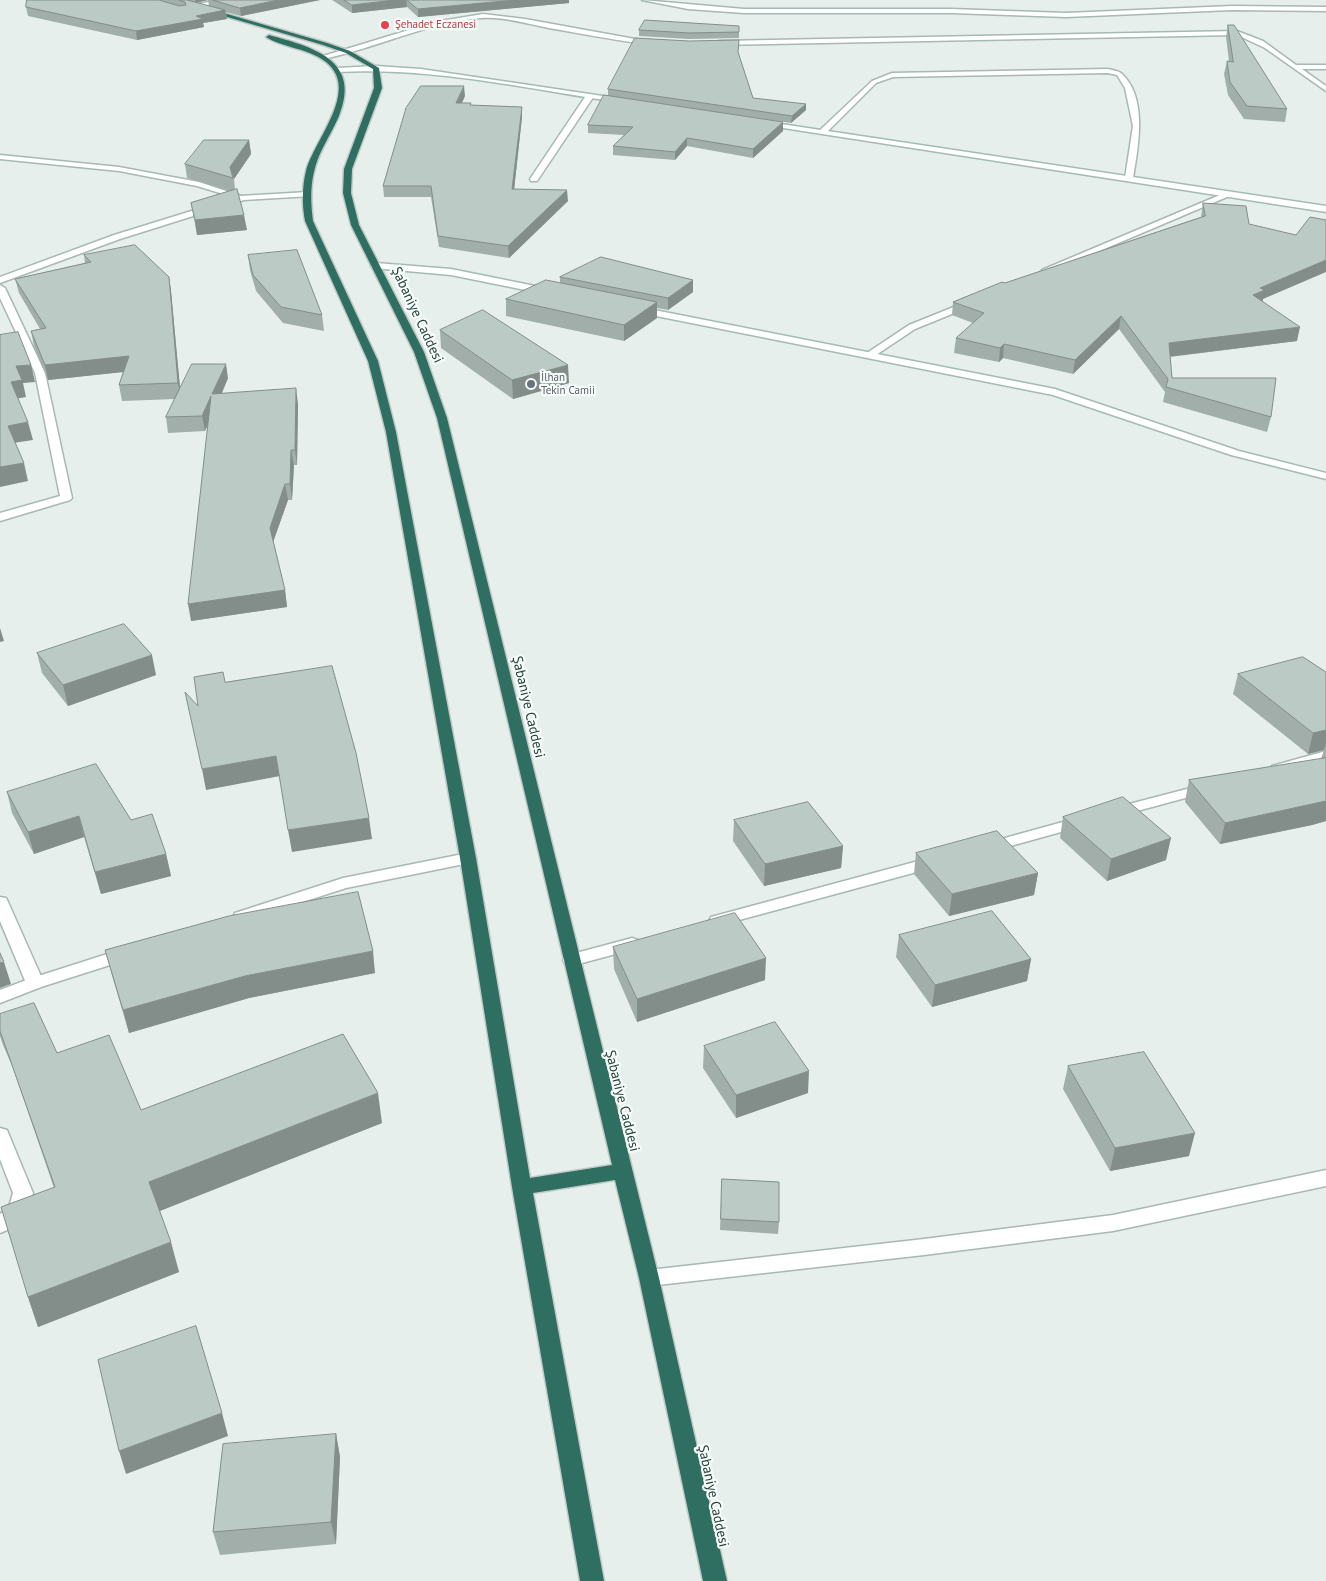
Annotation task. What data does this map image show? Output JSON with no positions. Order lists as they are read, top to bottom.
{
  "streets": {
    "highway": ["Şabaniye Caddesi"]
  },
  "places": ["Şehadet Eczanesi", "İlhan Tekin Camii"]
}
